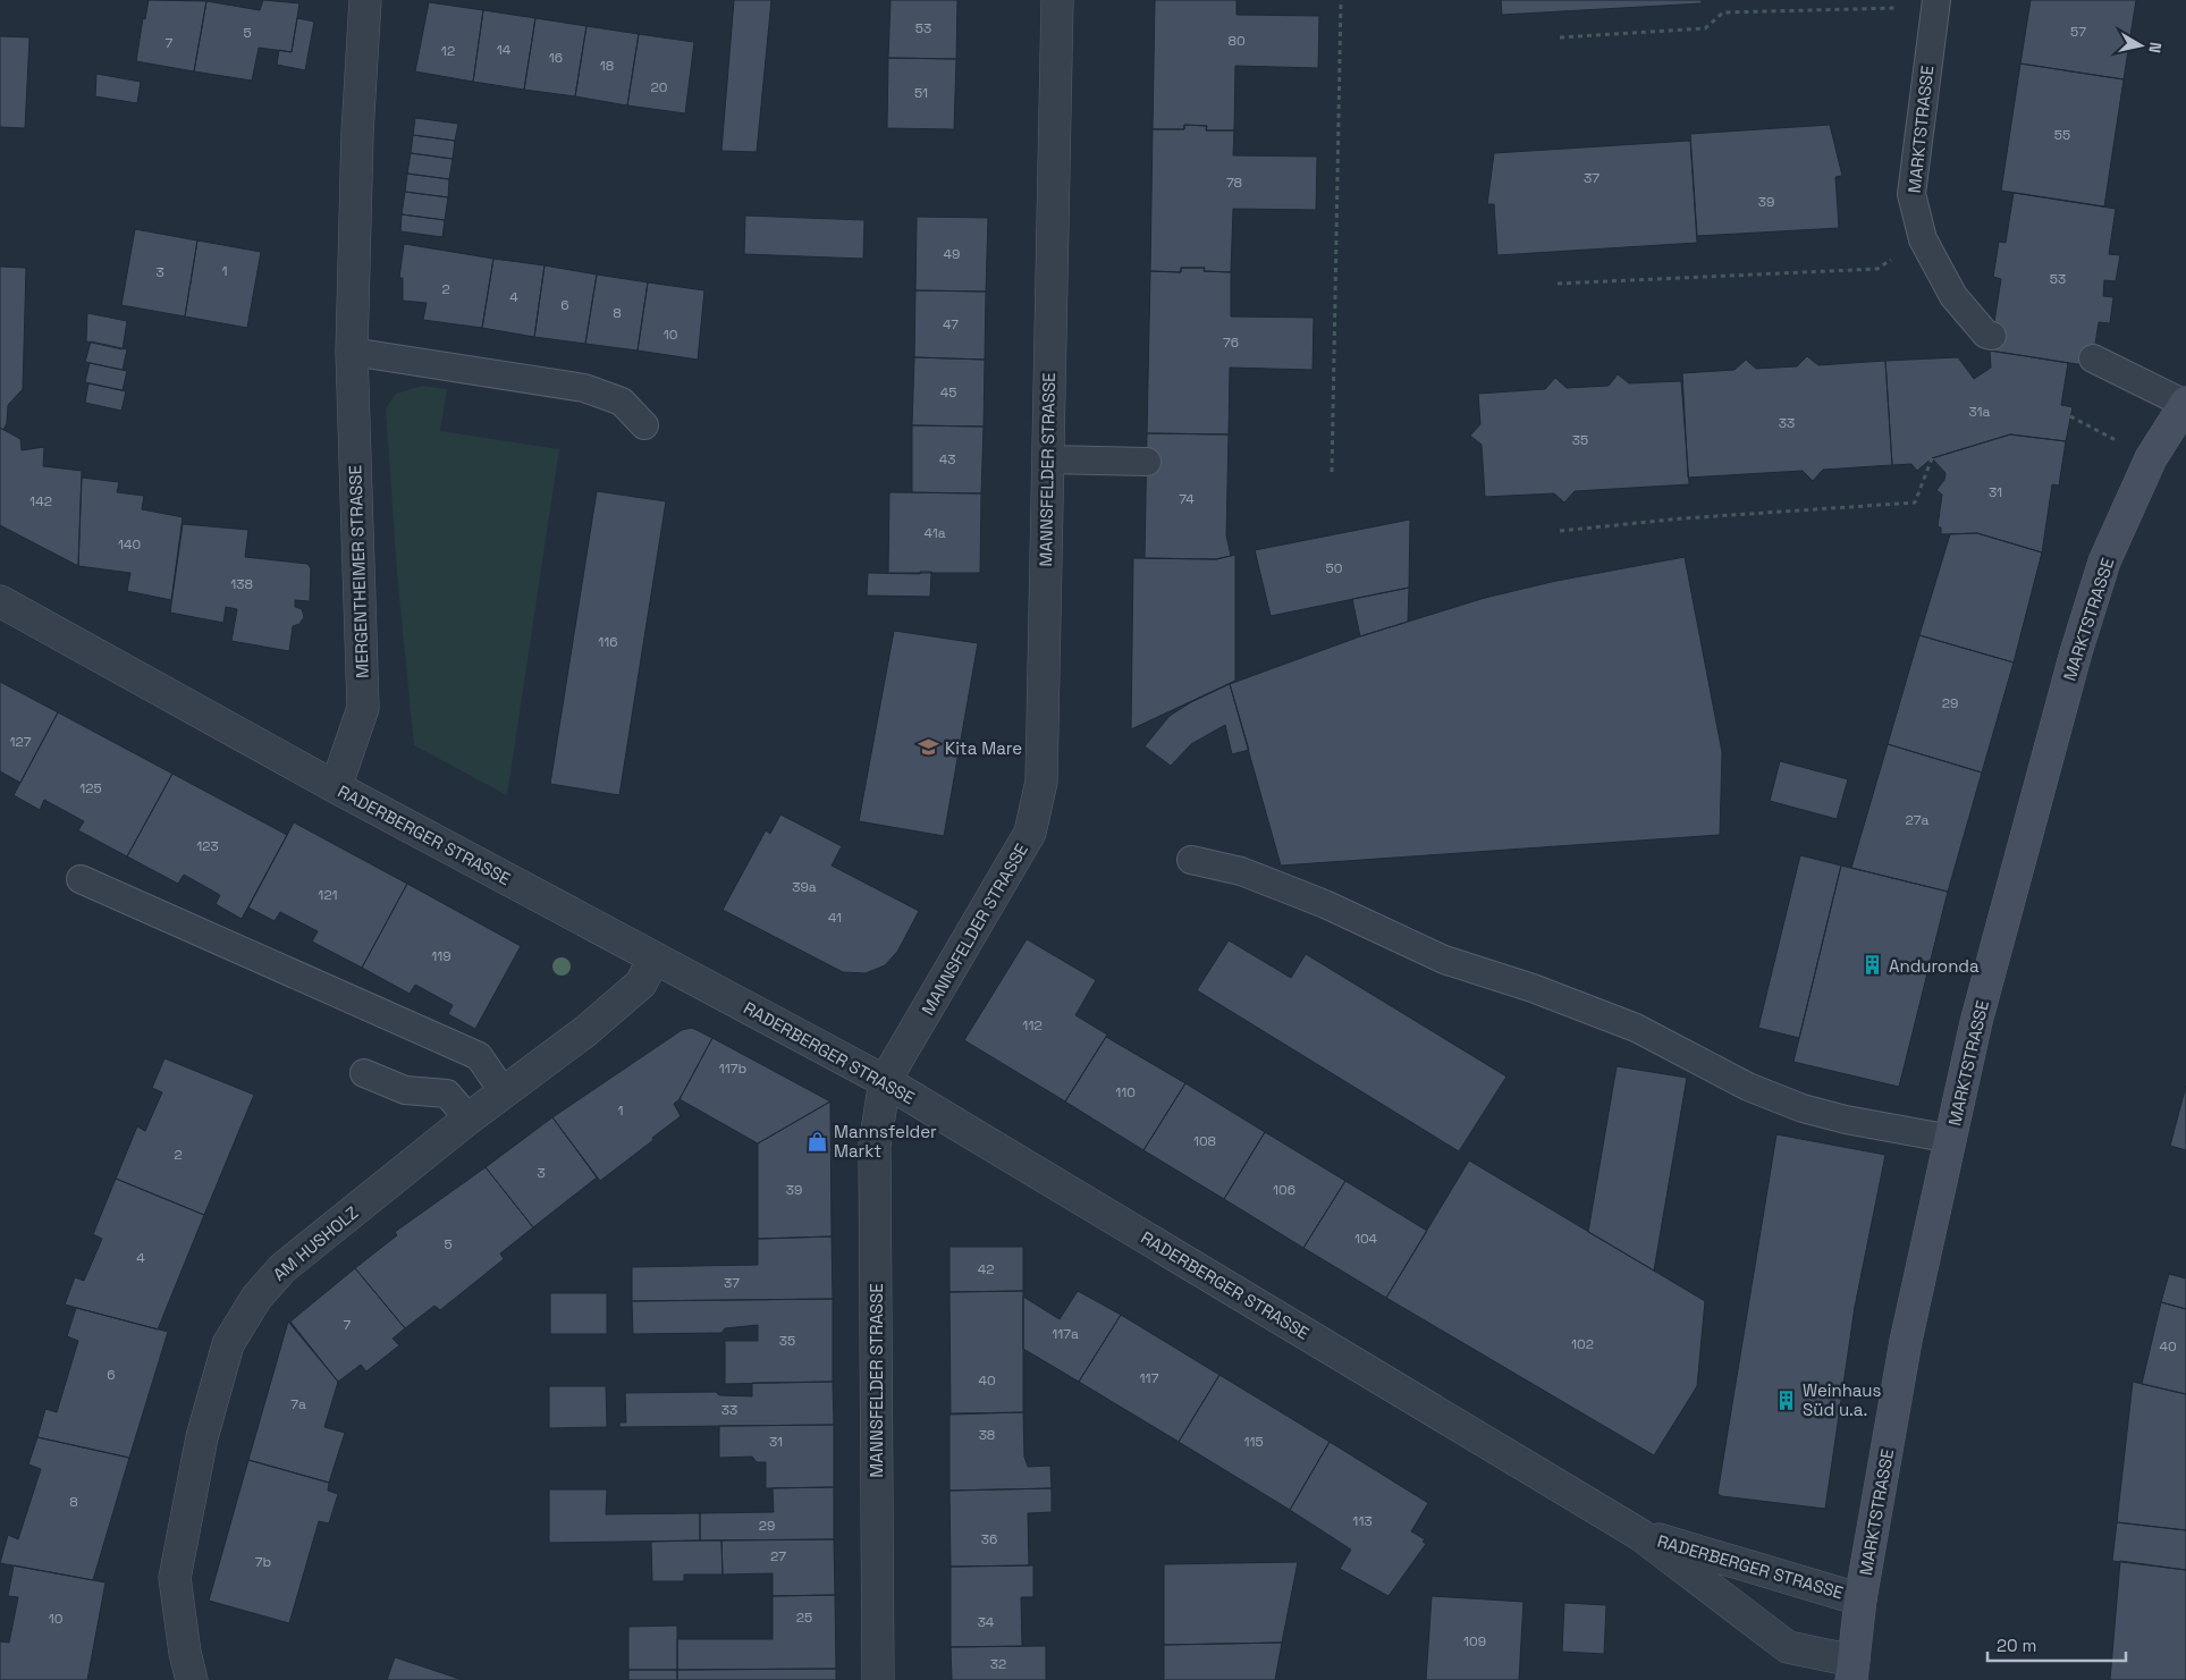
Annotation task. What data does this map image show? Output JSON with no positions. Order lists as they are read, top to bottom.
{
  "streets": {
    "main road": ["MARKTSTRASSE"],
    "street": [
      "MANNSFELDER STRASSE",
      "MERGENTHEIMER STRASSE",
      "RADERBERGER STRASSE",
      "AM HUSHOLZ"
    ]
  },
  "crossings": [
    ["MARKTSTRASSE", "RADERBERGER STRASSE"],
    ["MANNSFELDER STRASSE", "RADERBERGER STRASSE"],
    ["MERGENTHEIMER STRASSE", "RADERBERGER STRASSE"],
    ["RADERBERGER STRASSE", "AM HUSHOLZ"]
  ],
  "places": {
    "school or university": ["Kita Mare"],
    "building": ["Anduronda", "Weinhaus Süd u.a."],
    "shop": ["Mannsfelder Markt"]
  },
  "house_numbers": [
    "53",
    "57",
    "5",
    "80",
    "7",
    "14",
    "12",
    "16",
    "18",
    "20",
    "51",
    "55",
    "37",
    "78",
    "39",
    "49",
    "1",
    "3",
    "53",
    "2",
    "4",
    "6",
    "8",
    "47",
    "10",
    "76",
    "45",
    "31a",
    "33",
    "35",
    "43",
    "31",
    "74",
    "142",
    "41a",
    "140",
    "50",
    "138",
    "116",
    "29",
    "127",
    "125",
    "27a",
    "123",
    "39a",
    "121",
    "41",
    "119",
    "112",
    "117b",
    "110",
    "1",
    "108",
    "2",
    "3",
    "39",
    "106",
    "104",
    "5",
    "4",
    "42",
    "37",
    "7",
    "117a",
    "35",
    "102",
    "40",
    "6",
    "117",
    "40",
    "7a",
    "33",
    "38",
    "31",
    "115",
    "8",
    "113",
    "29",
    "36",
    "27",
    "7b",
    "25",
    "10",
    "34",
    "109",
    "32"
  ],
  "scale_bar": "20 m",
  "north": "right"
}
